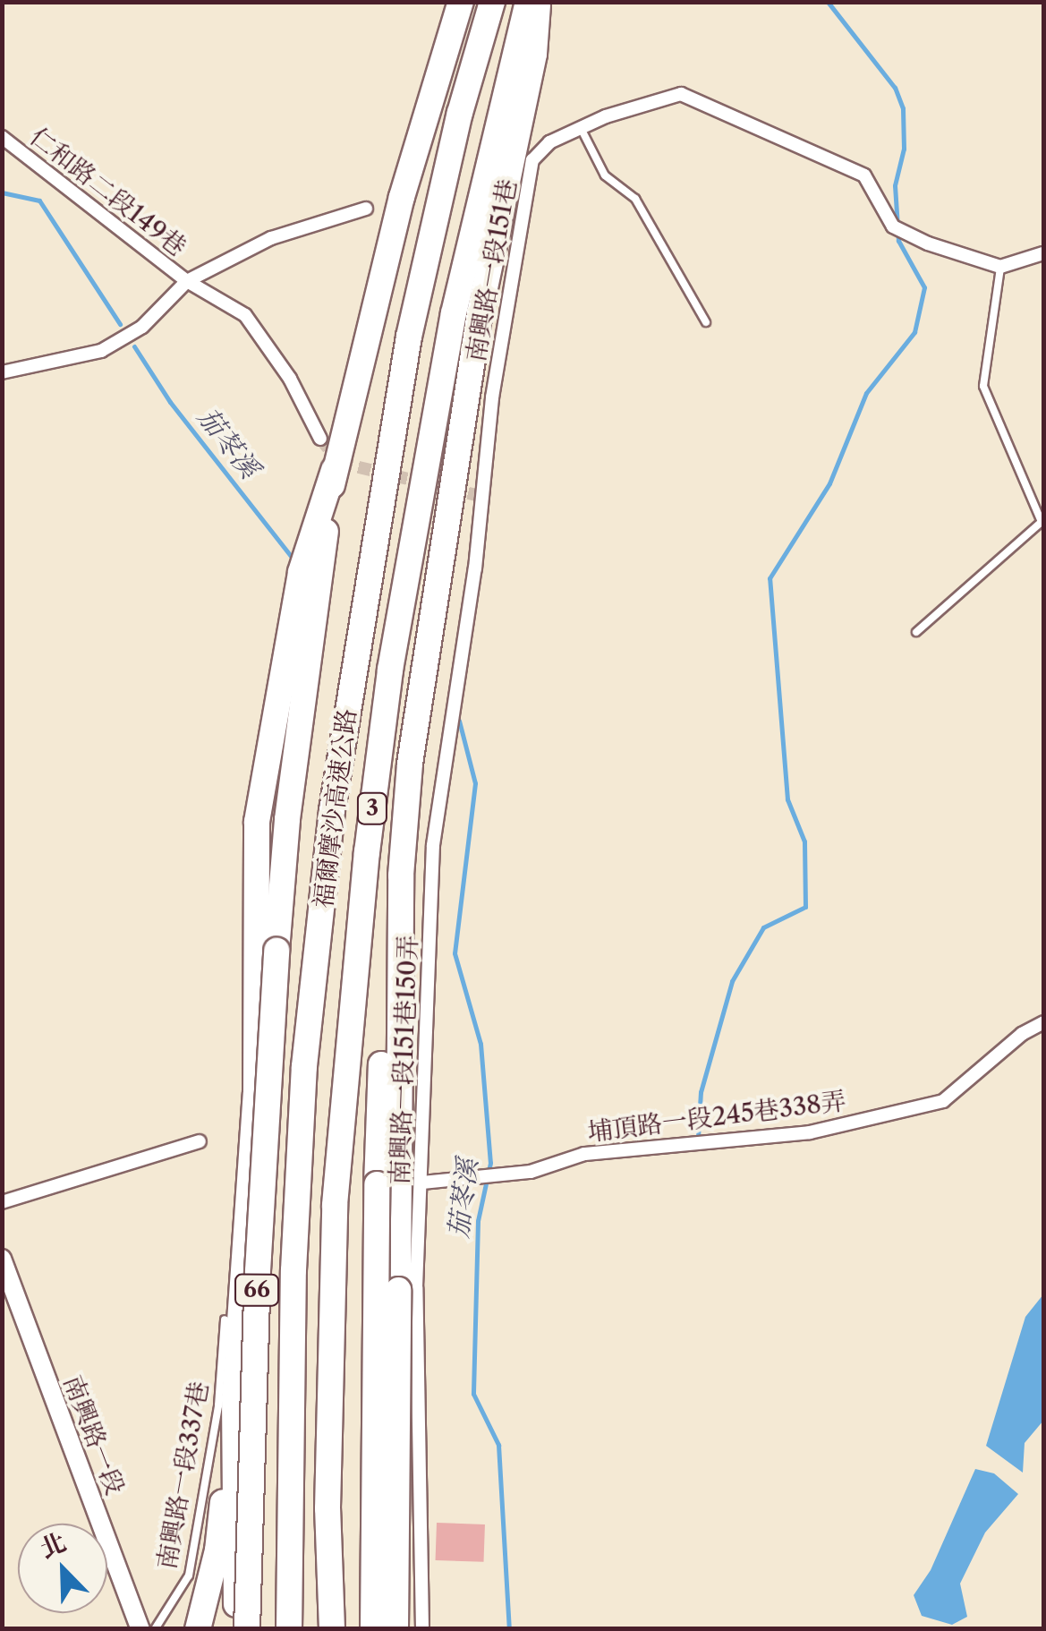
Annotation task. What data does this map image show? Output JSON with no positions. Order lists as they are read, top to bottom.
{
  "streets": {
    "highway": ["福爾摩沙高速公路", "3", "66"],
    "street": [
      "仁和路二段149巷",
      "南興路一段151巷",
      "南興路一段151巷150弄",
      "埔頂路一段245巷338弄",
      "南興路一段"
    ],
    "lane": ["南興路一段337巷"]
  },
  "crossings": [
    ["南興路一段151巷", "南興路一段151巷150弄"],
    ["南興路一段151巷150弄", "埔頂路一段245巷338弄"]
  ],
  "water": ["茄苳溪"],
  "north": "top left"
}
